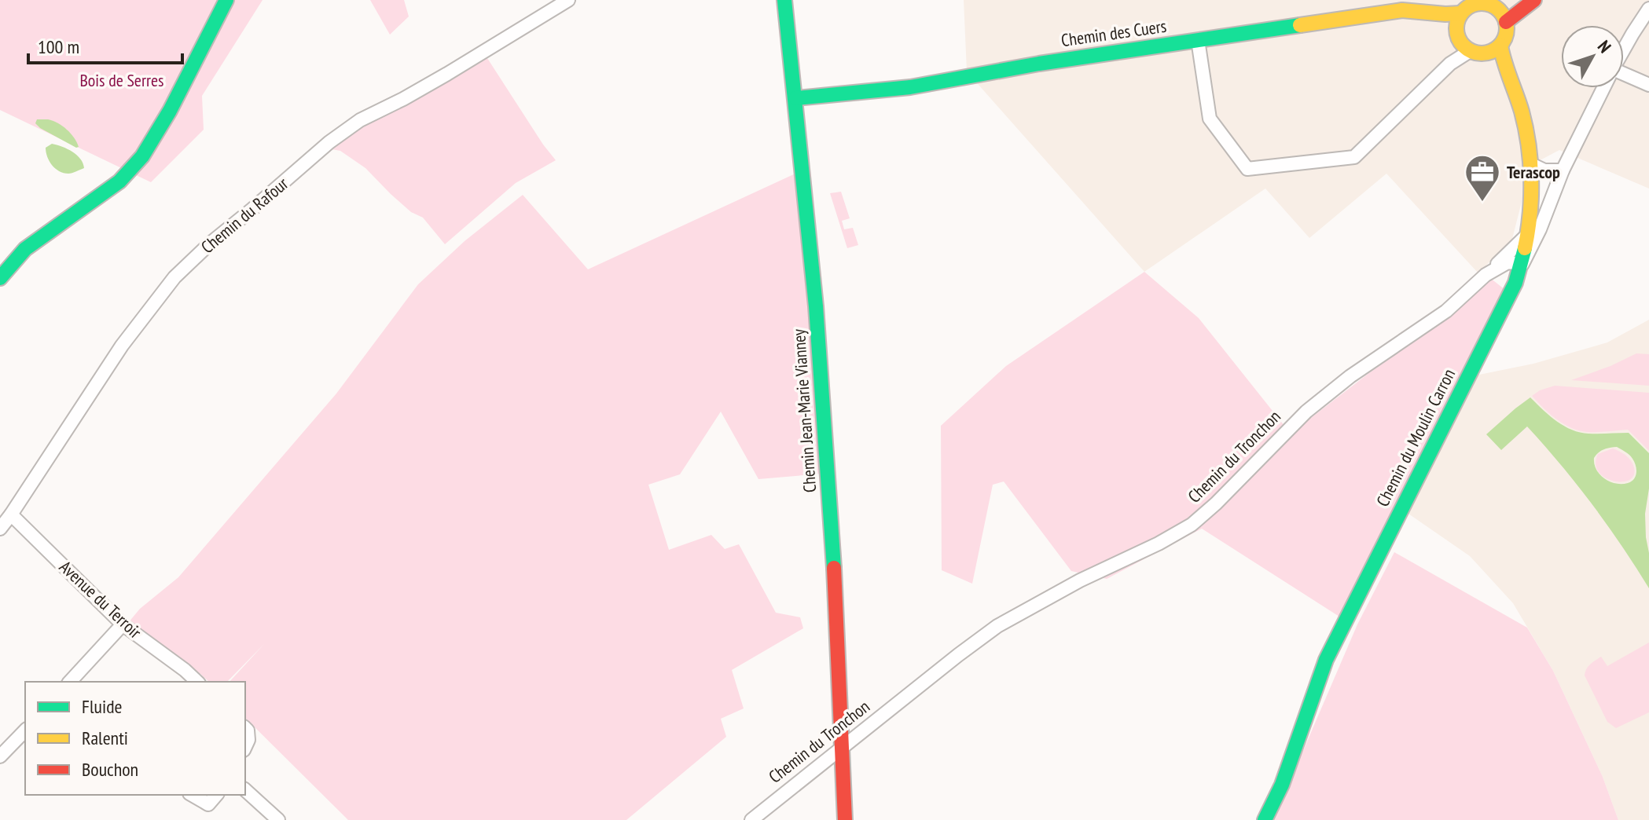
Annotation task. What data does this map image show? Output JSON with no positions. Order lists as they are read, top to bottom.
{
  "streets": {
    "street": [
      "Chemin des Cuers",
      "Chemin du Rafour",
      "Chemin Jean-Marie Vianney",
      "Chemin du Moulin Carron",
      "Chemin du Tronchon",
      "Avenue du Terroir"
    ]
  },
  "crossings": [
    ["Chemin des Cuers", "Chemin Jean-Marie Vianney"],
    ["Chemin du Rafour", "Avenue du Terroir"],
    ["Chemin Jean-Marie Vianney", "Chemin du Tronchon"],
    ["Chemin du Moulin Carron", "Chemin du Tronchon"]
  ],
  "parks": ["Bois de Serres"],
  "places": {
    "office": ["Terascop"]
  },
  "legend": ["Fluide", "Ralenti", "Bouchon"],
  "scale_bar": "100 m",
  "north": "top right"
}
